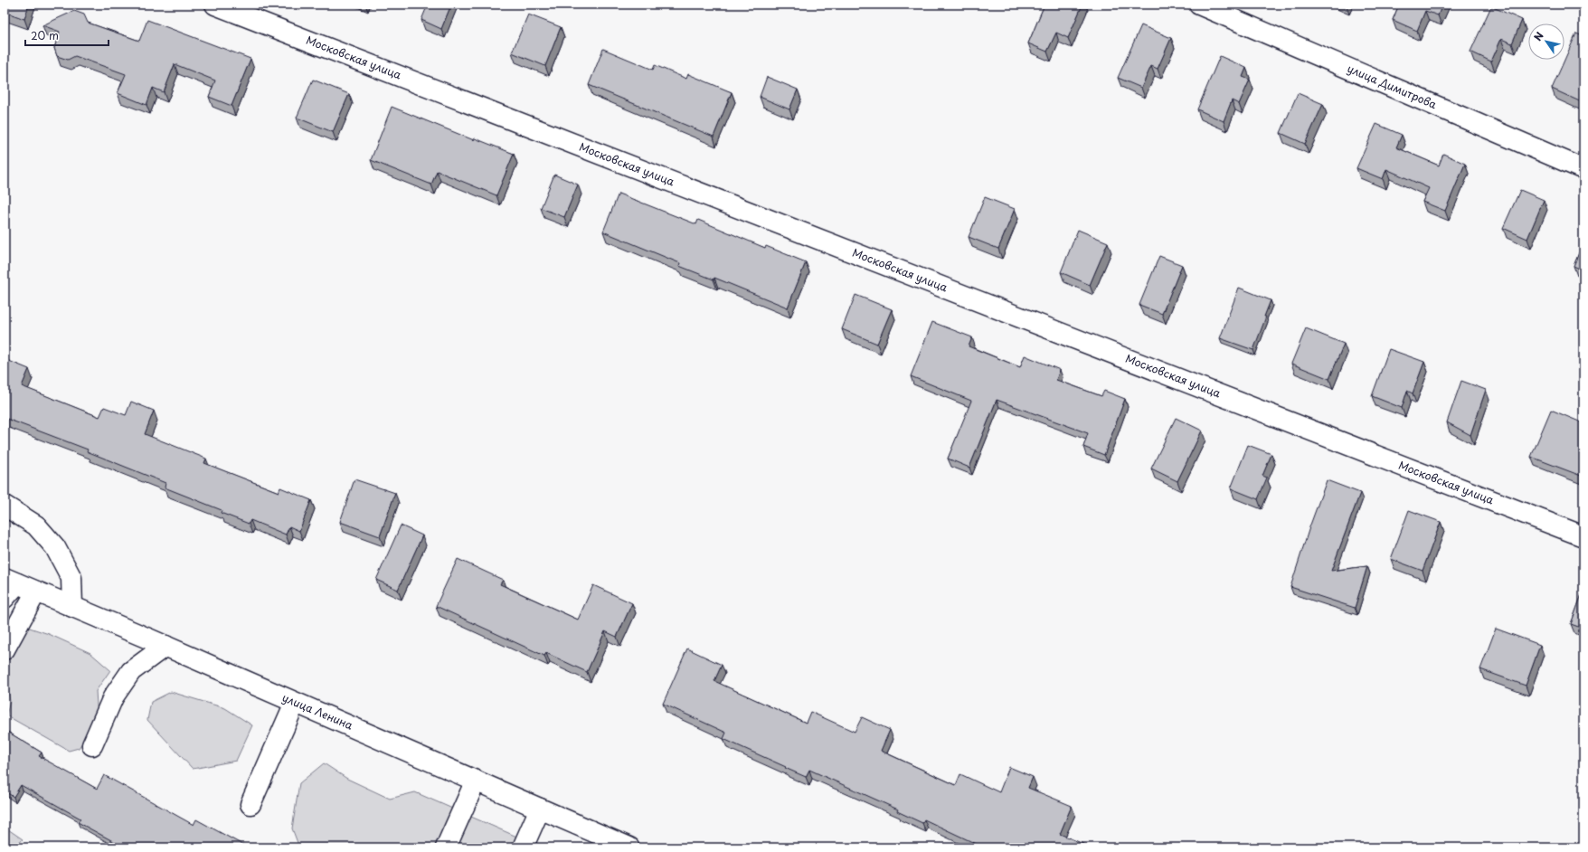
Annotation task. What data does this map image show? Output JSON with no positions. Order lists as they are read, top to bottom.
{
  "streets": {
    "street": ["Московская улица", "улица Димитрова", "улица Ленина"]
  },
  "scale_bar": "20 m",
  "north": "top left"
}
